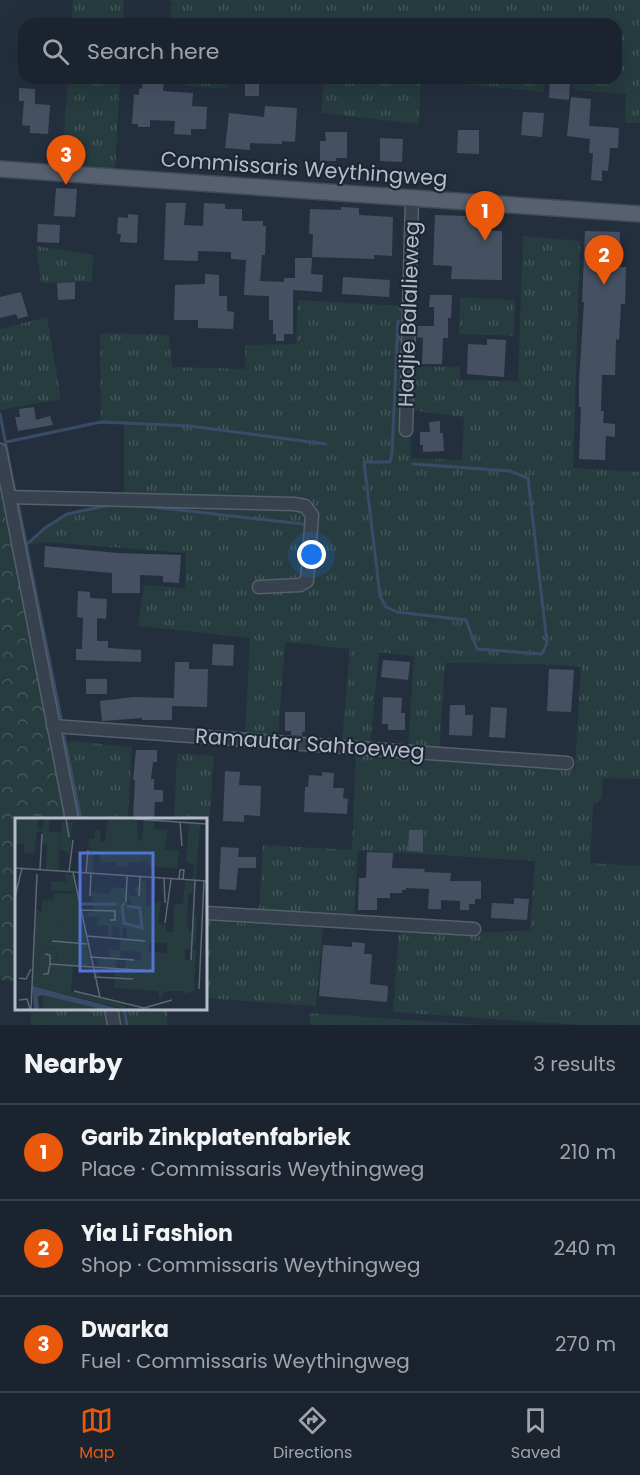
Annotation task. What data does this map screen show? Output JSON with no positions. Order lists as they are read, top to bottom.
{
  "streets": {
    "main road": ["Commissaris Weythingweg"],
    "street": ["Hadjie Balalieweg", "Ramautar Sahtoeweg"]
  },
  "crossings": [
    ["Commissaris Weythingweg", "Hadjie Balalieweg"]
  ],
  "page": {
    "search": "Search here",
    "pins": ["3", "1", "2"],
    "heading": ["Nearby", "3 results"],
    "list": [
      {
        "mark": "1",
        "name": "Garib Zinkplatenfabriek",
        "note": "Place · Commissaris Weythingweg",
        "value": "210 m"
      },
      {
        "mark": "2",
        "name": "Yia Li Fashion",
        "note": "Shop · Commissaris Weythingweg",
        "value": "240 m"
      },
      {
        "mark": "3",
        "name": "Dwarka",
        "note": "Fuel · Commissaris Weythingweg",
        "value": "270 m"
      }
    ],
    "nav": ["Map", "Directions", "Saved"]
  }
}
